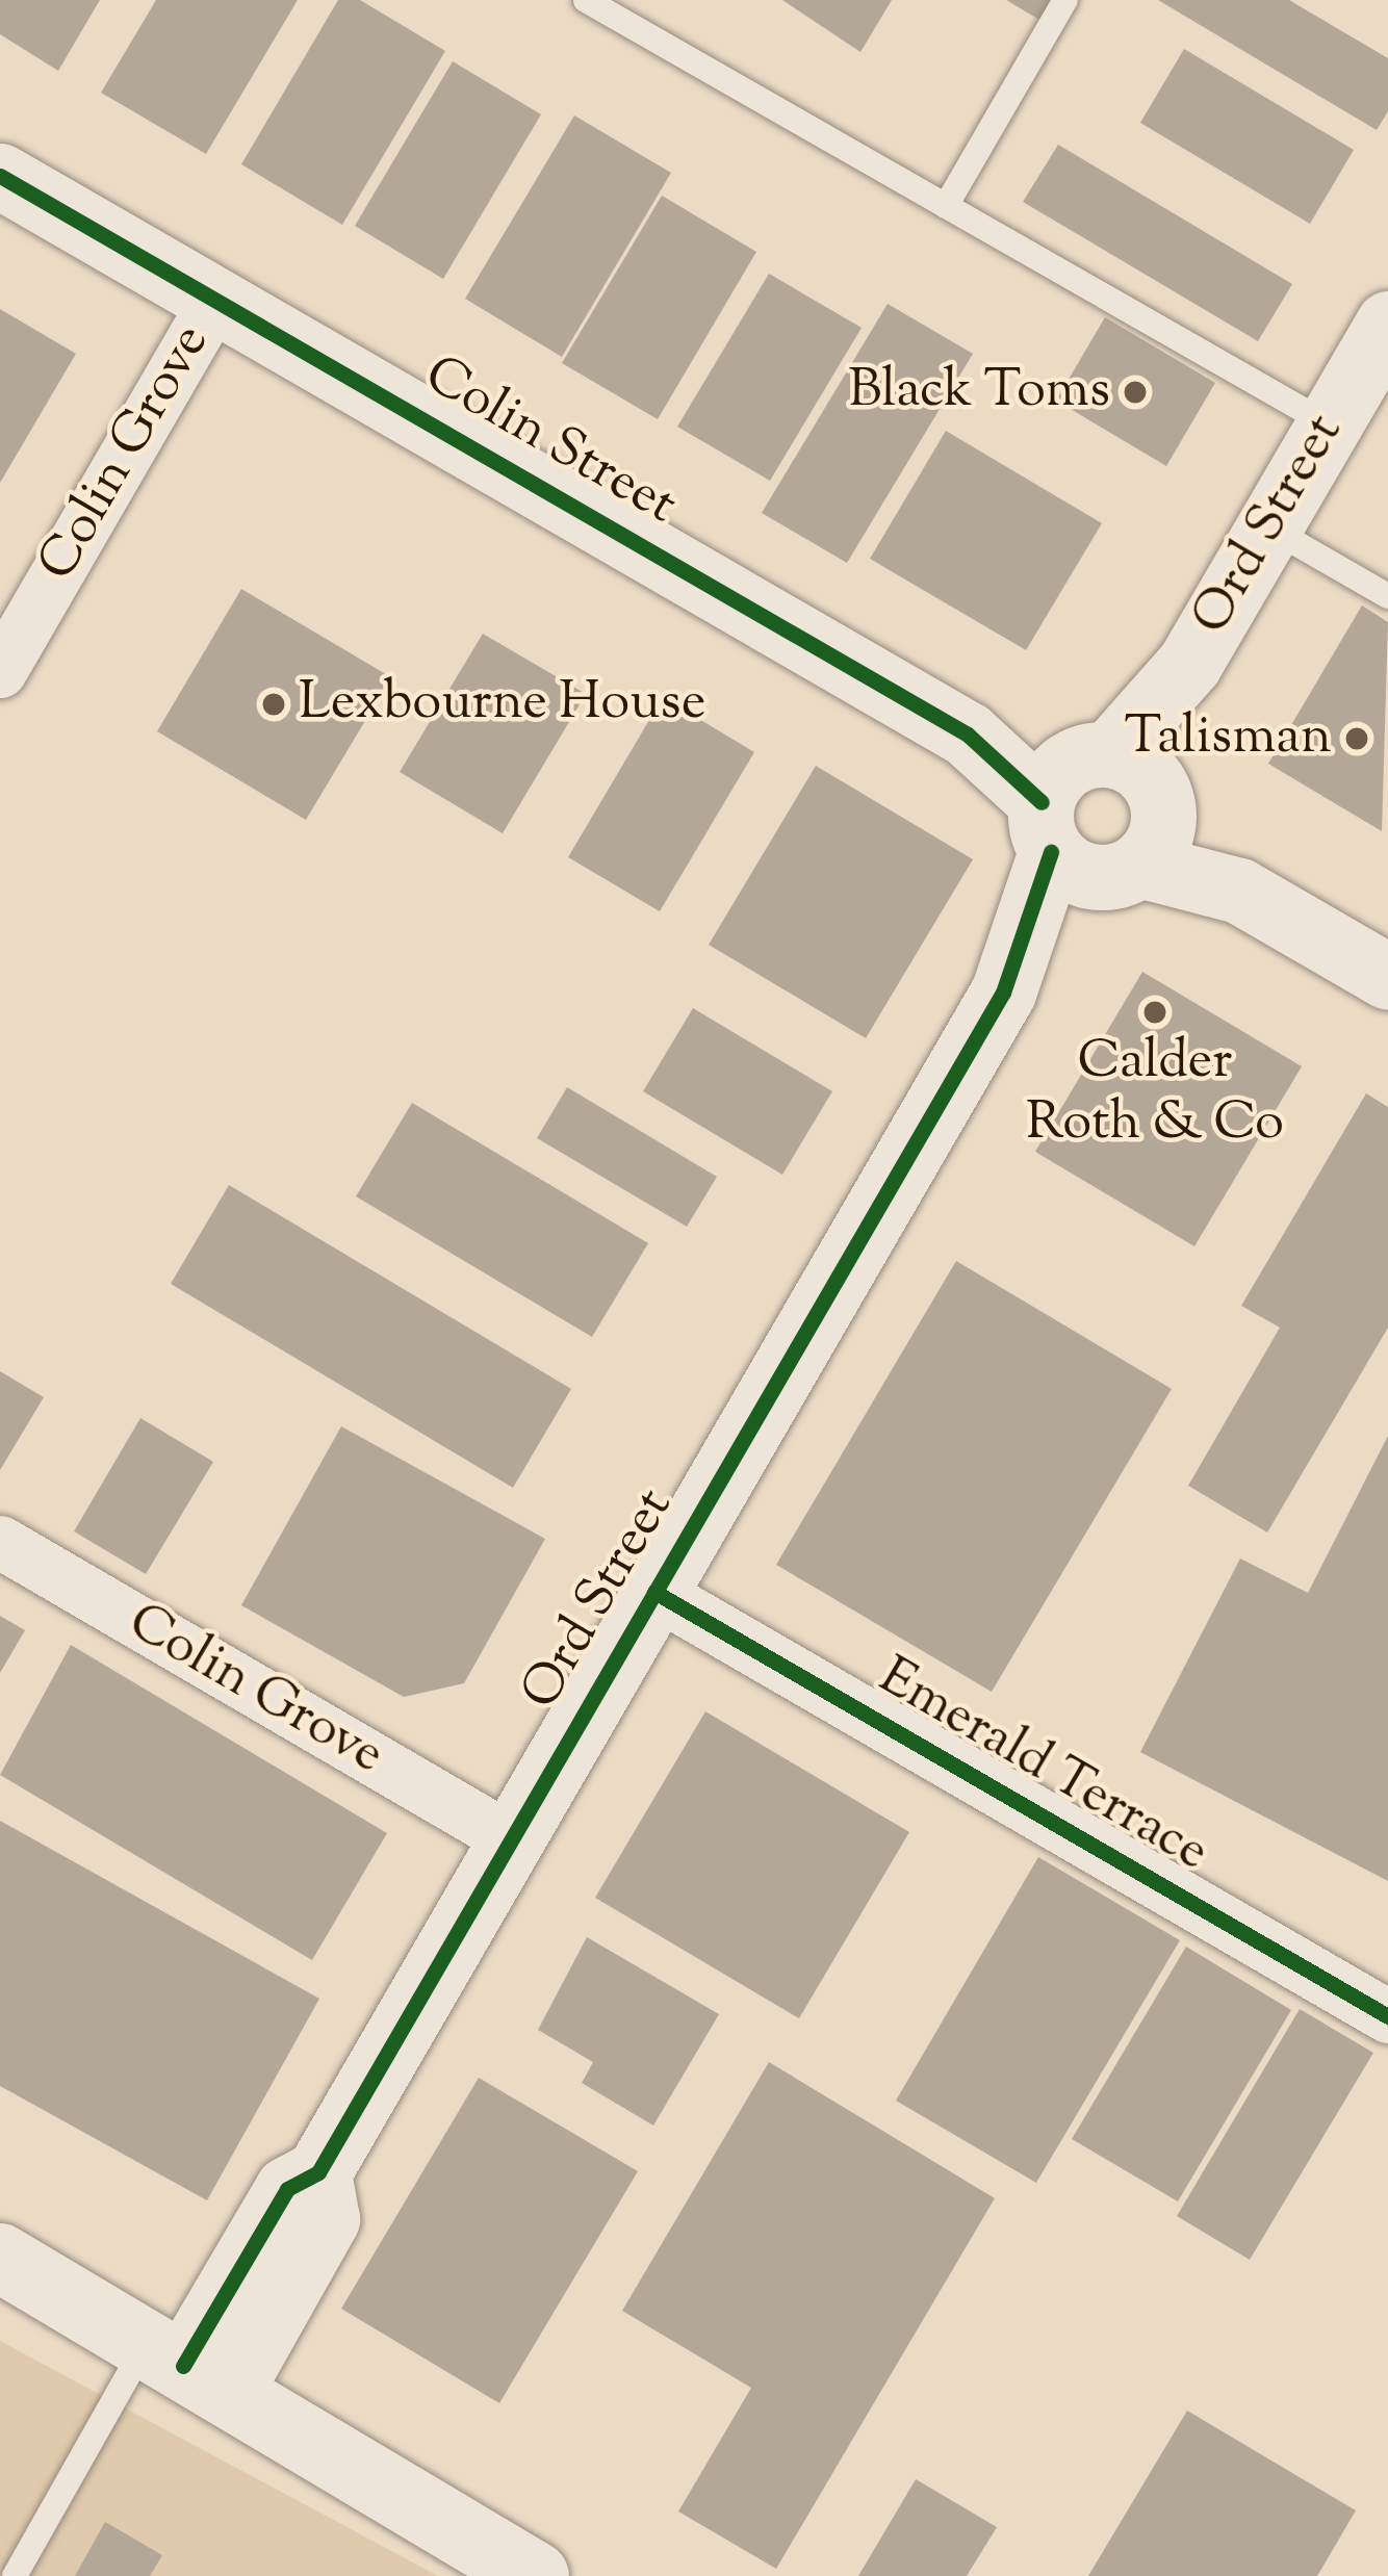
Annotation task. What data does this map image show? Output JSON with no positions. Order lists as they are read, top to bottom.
{
  "streets": {
    "street": [
      "Colin Street",
      "Colin Grove",
      "Ord Street",
      "Emerald Terrace"
    ]
  },
  "crossings": [
    ["Colin Street", "Colin Grove"],
    ["Colin Street", "Ord Street"],
    ["Colin Grove", "Ord Street"],
    ["Ord Street", "Emerald Terrace"]
  ],
  "places": [
    "Black Toms",
    "Lexbourne House",
    "Talisman",
    "Calder Roth & Co"
  ]
}
